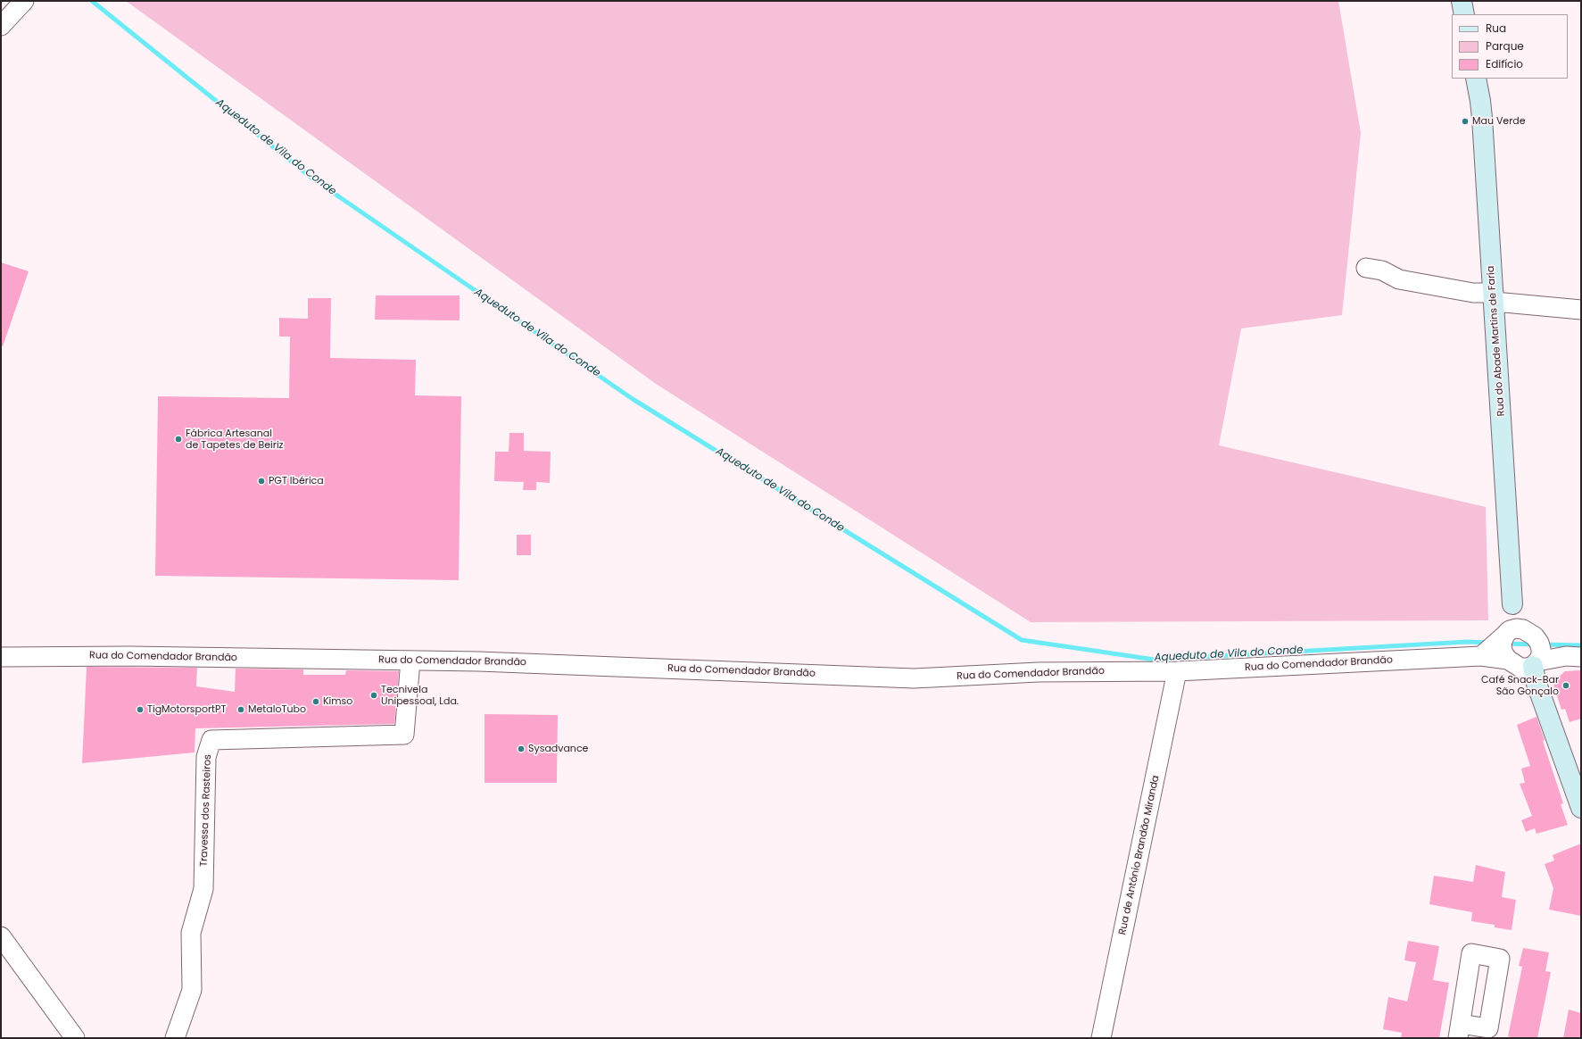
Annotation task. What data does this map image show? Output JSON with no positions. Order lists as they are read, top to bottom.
{
  "streets": {
    "street": [
      "Rua do Abade Martins de Faria",
      "Rua do Comendador Brandão",
      "Travessa dos Rasteiros",
      "Rua de António Brandão Miranda"
    ]
  },
  "crossings": [
    ["Rua do Comendador Brandão", "Travessa dos Rasteiros"],
    ["Rua do Comendador Brandão", "Rua de António Brandão Miranda"]
  ],
  "water": ["Aqueduto de Vila do Conde"],
  "places": [
    "Mau Verde",
    "Fábrica Artesanal de Tapetes de Beiriz",
    "PGT Ibérica",
    "Café Snack-Bar São Gonçalo",
    "Tecnivela Unipessoal, Lda.",
    "Kimso",
    "TigMotorsportPT",
    "MetaloTubo",
    "Sysadvance"
  ],
  "legend": ["Rua", "Parque", "Edifício"]
}
